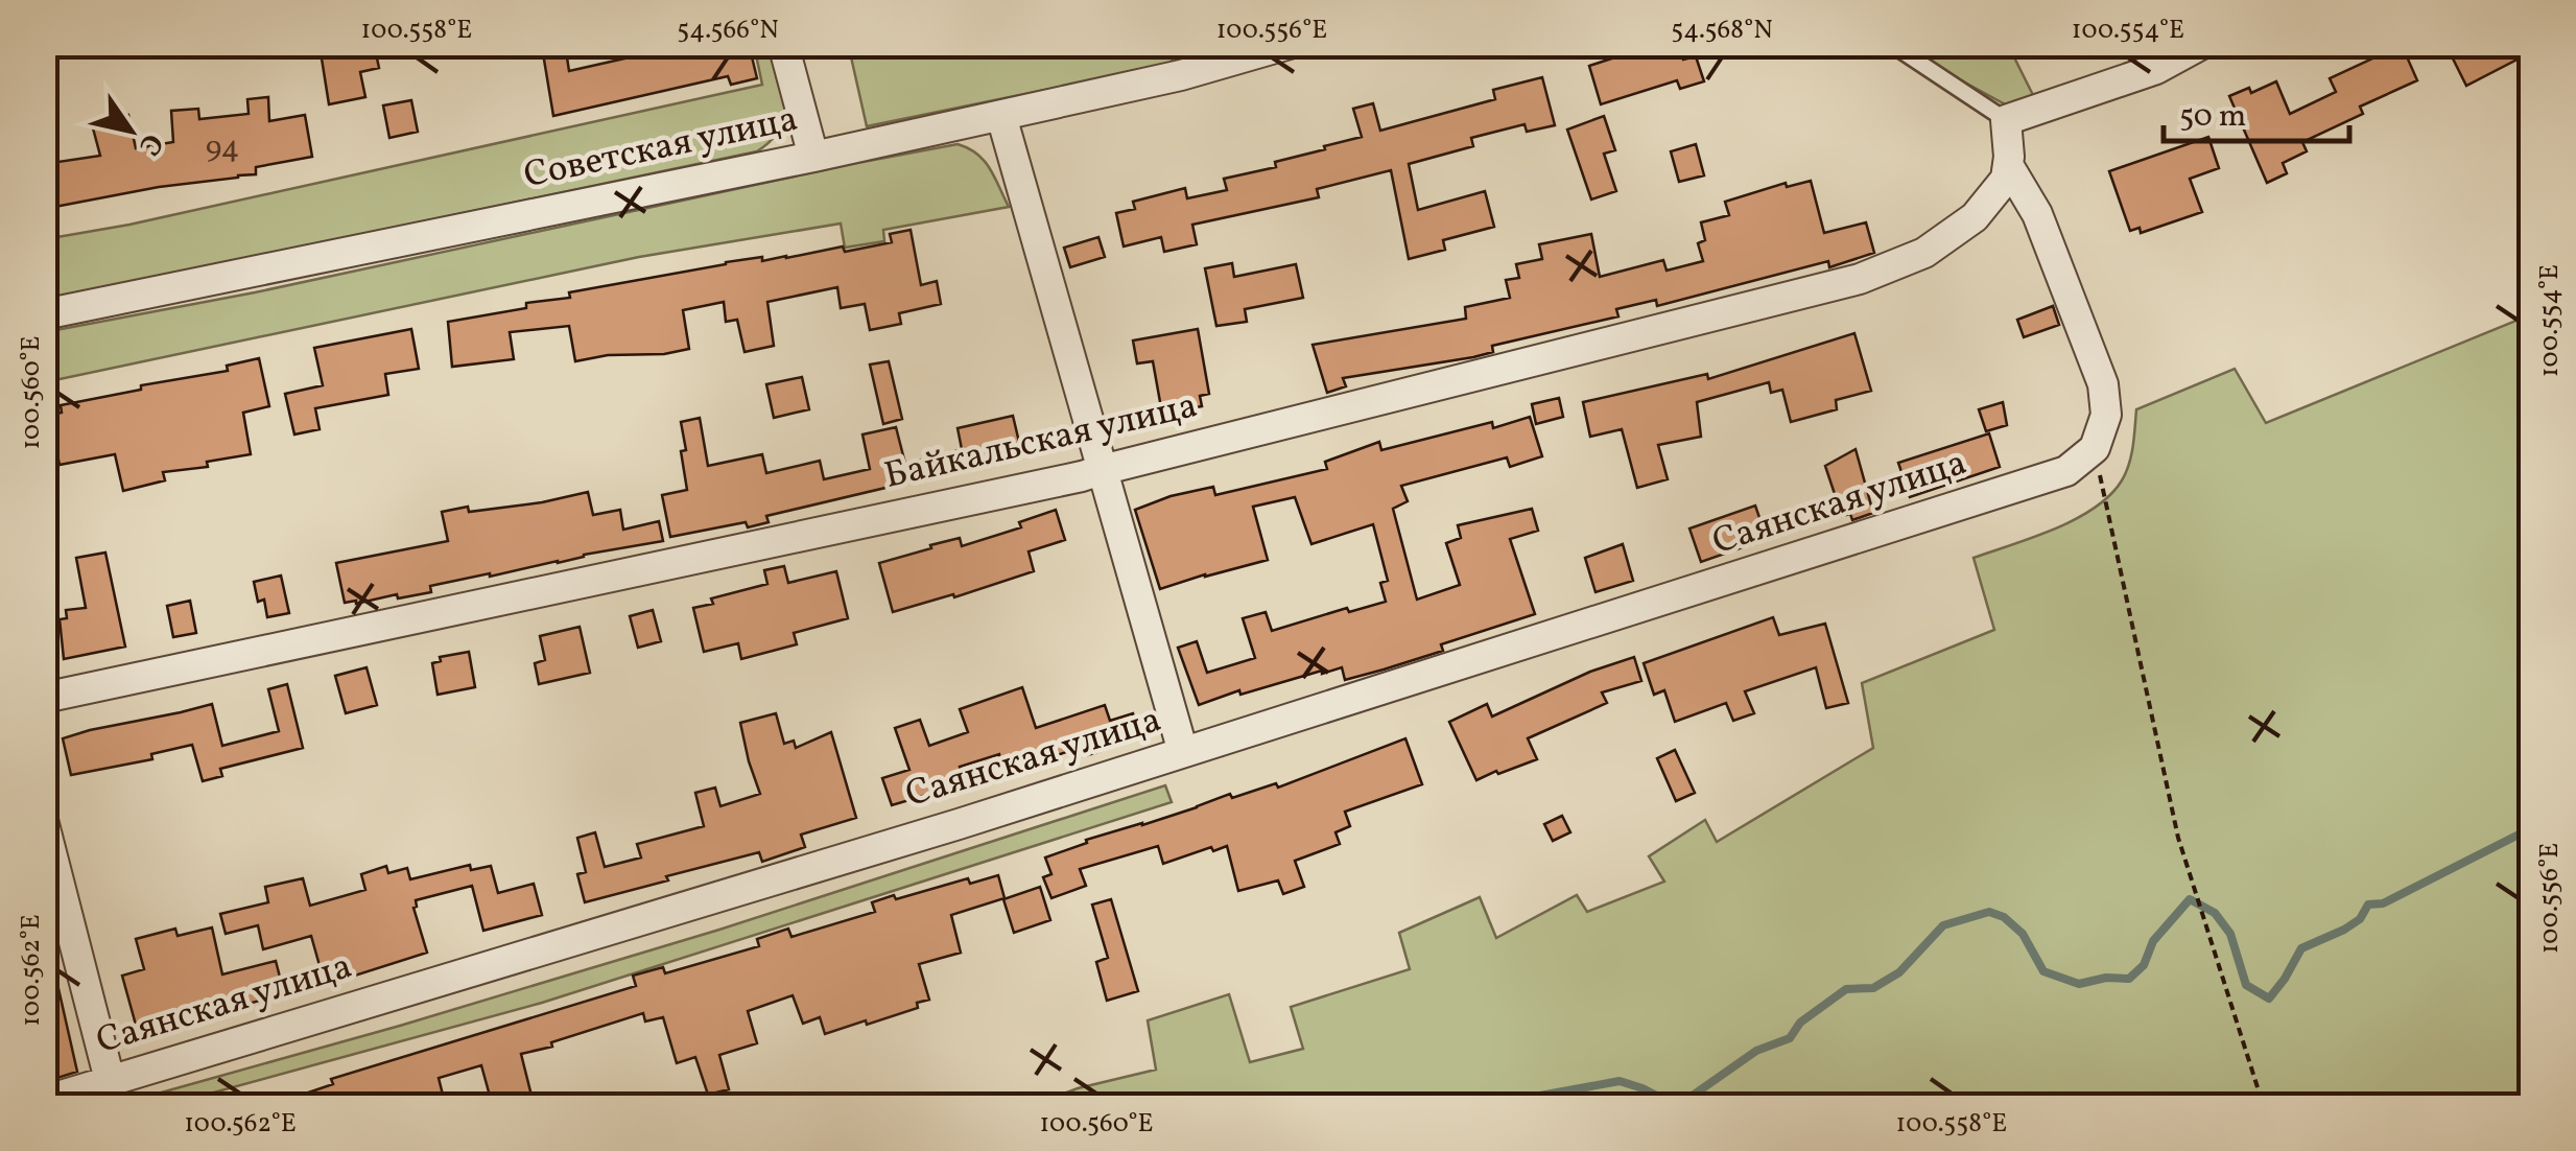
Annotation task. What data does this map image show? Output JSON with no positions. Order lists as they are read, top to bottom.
{
  "streets": {
    "street": ["Советская улица", "Байкальская улица", "Саянская улица"]
  },
  "house_numbers": ["94"],
  "scale_bar": "50 m",
  "north": "bottom right",
  "coordinates": [
    "100.558°E",
    "54.566°N",
    "100.556°E",
    "54.568°N",
    "100.554°E",
    "100.560°E",
    "100.562°E"
  ]
}
